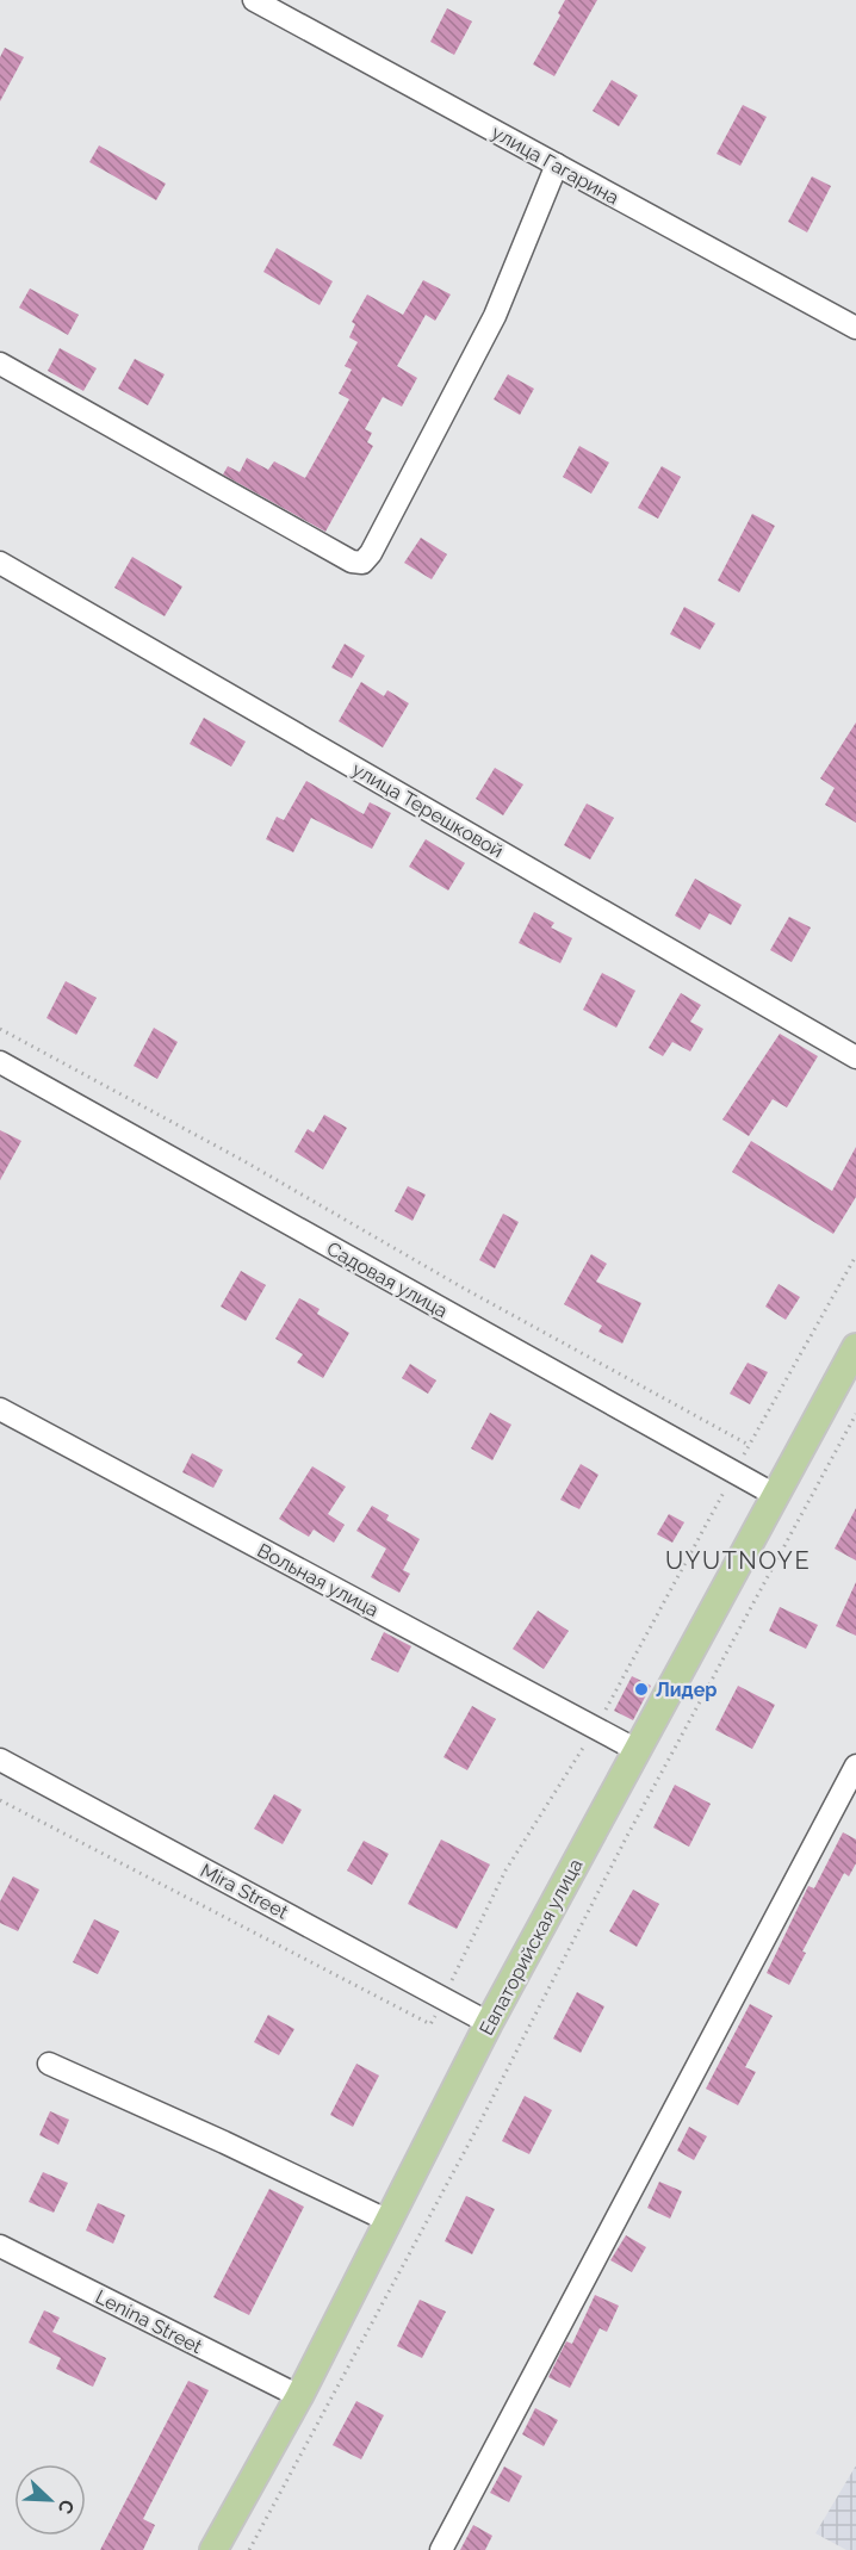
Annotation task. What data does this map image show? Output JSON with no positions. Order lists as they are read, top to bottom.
{
  "streets": {
    "main road": ["Евпаторийская улица"],
    "street": [
      "улица Гагарина",
      "улица Терешковой",
      "Садовая улица",
      "Вольная улица",
      "Mira Street",
      "Lenina Street"
    ]
  },
  "crossings": [
    ["Садовая улица", "Евпаторийская улица"],
    ["Вольная улица", "Евпаторийская улица"],
    ["Mira Street", "Евпаторийская улица"],
    ["Евпаторийская улица", "Lenina Street"]
  ],
  "districts": ["UYUTNOYE"],
  "places": ["Лидер"],
  "north": "bottom right"
}
